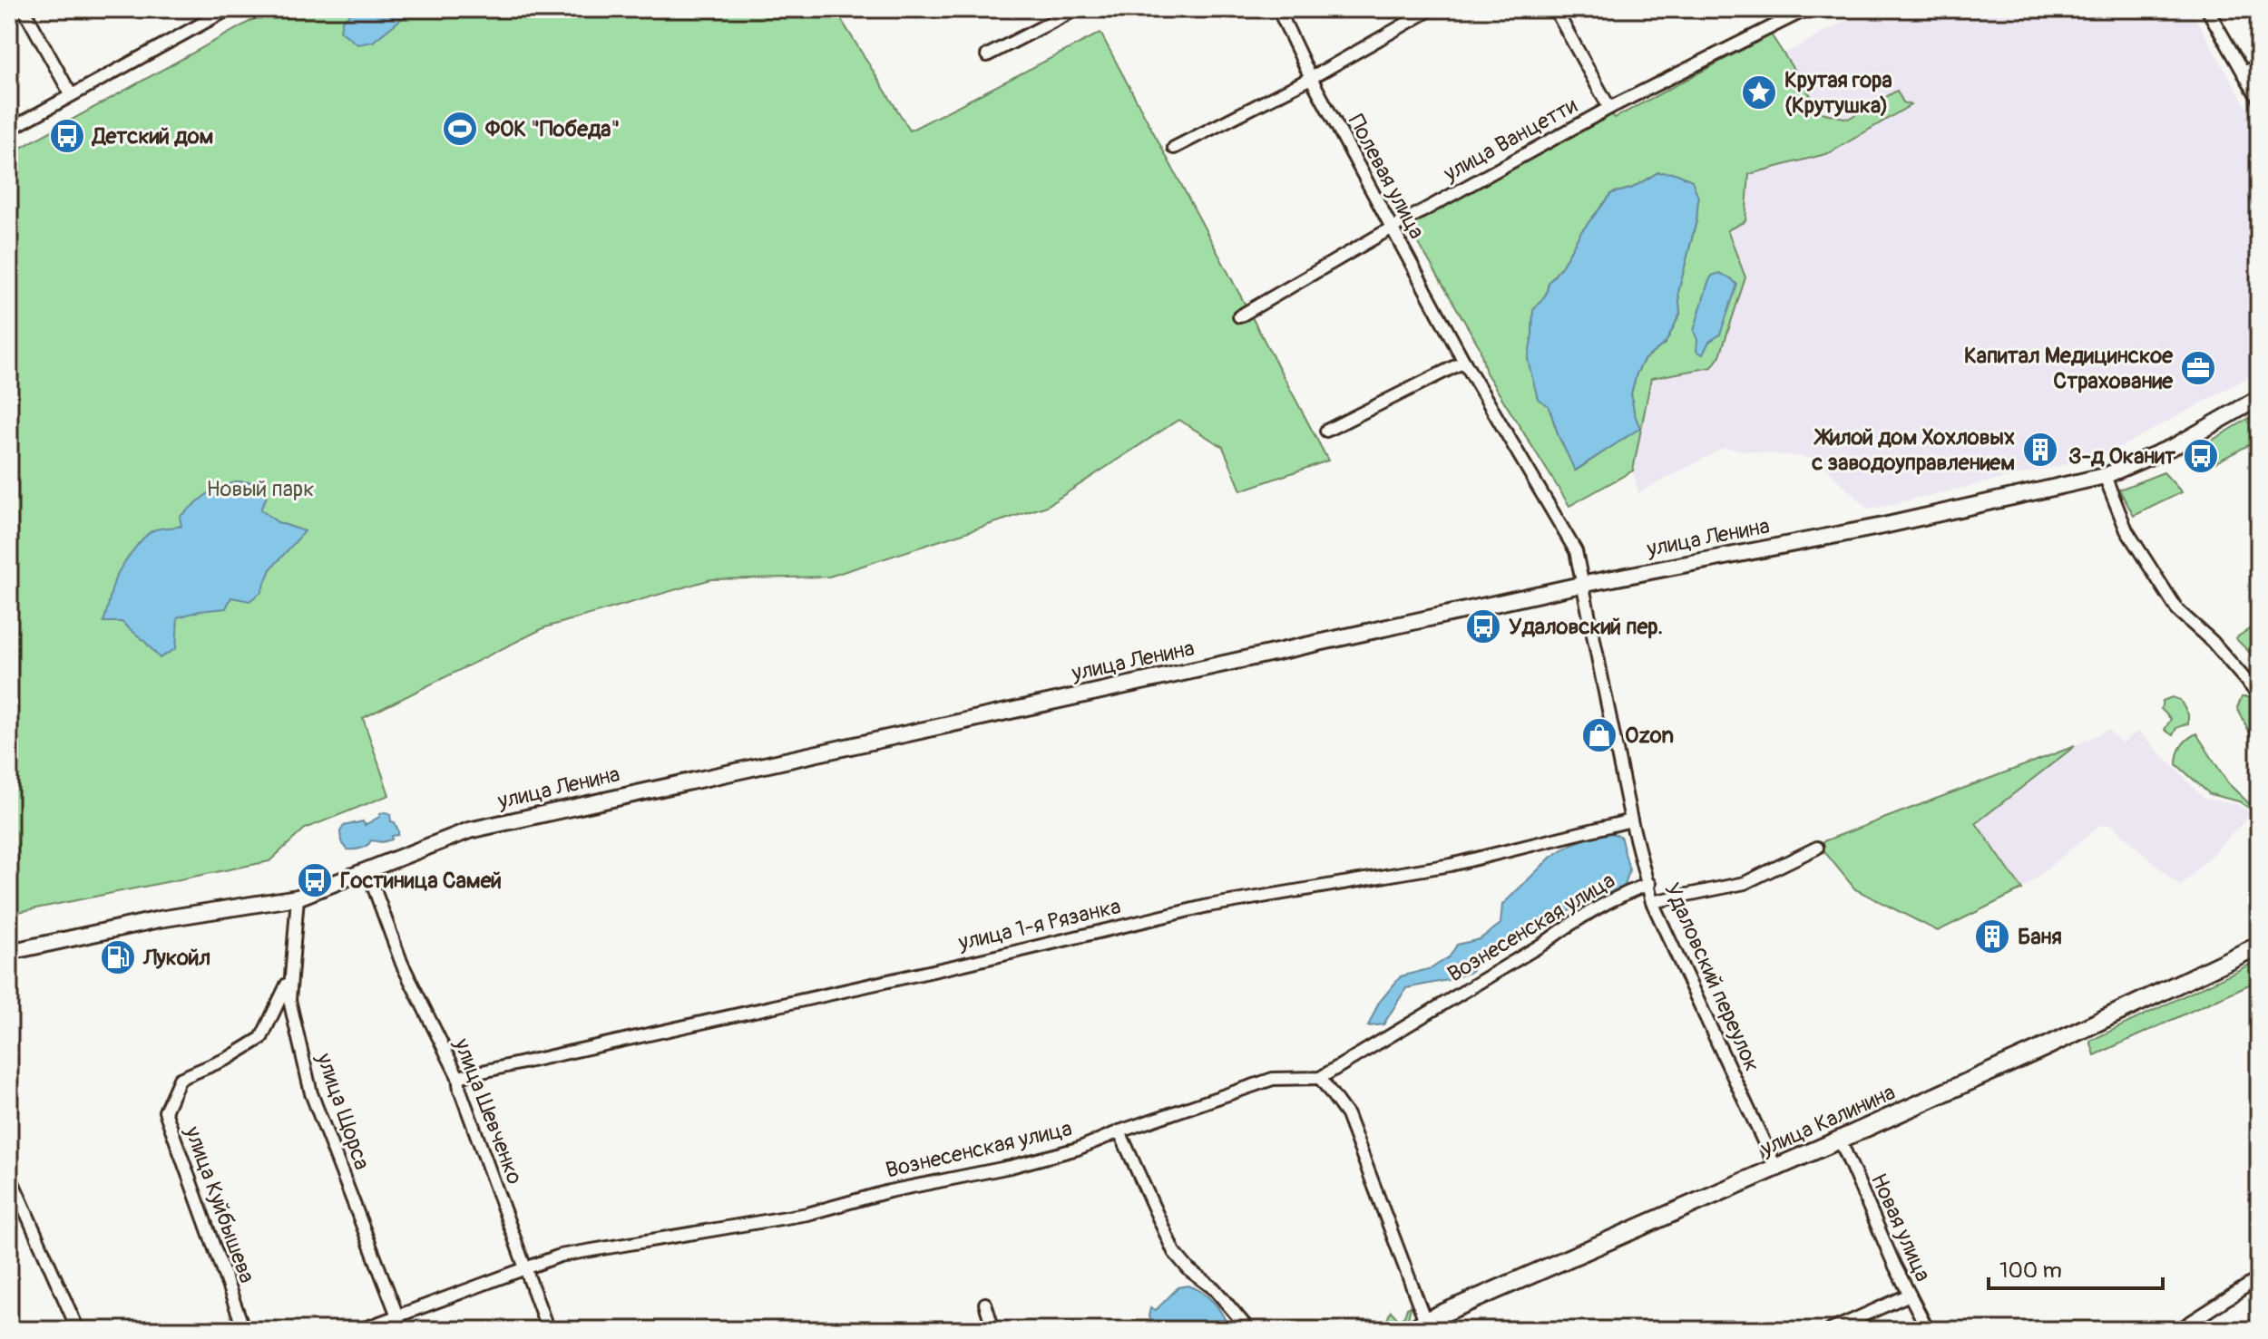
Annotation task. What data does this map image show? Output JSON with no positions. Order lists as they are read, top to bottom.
{
  "streets": {
    "main road": ["улица Калинина"],
    "street": [
      "улица Ванцетти",
      "Полевая улица",
      "улица Ленина",
      "улица 1-я Рязанка",
      "Вознесенская улица",
      "Удаловский переулок",
      "улица Щорса",
      "улица Шевченко",
      "улица Куйбышева",
      "Новая улица"
    ]
  },
  "crossings": [
    ["улица Ванцетти", "Полевая улица"],
    ["Полевая улица", "улица Ленина"],
    ["Полевая улица", "Удаловский переулок"],
    ["улица Ленина", "Удаловский переулок"],
    ["улица Ленина", "улица Щорса"],
    ["улица Ленина", "улица Шевченко"],
    ["улица 1-я Рязанка", "Удаловский переулок"],
    ["улица 1-я Рязанка", "улица Шевченко"],
    ["Вознесенская улица", "Удаловский переулок"],
    ["Вознесенская улица", "улица Щорса"],
    ["Вознесенская улица", "улица Шевченко"],
    ["Удаловский переулок", "улица Калинина"],
    ["улица Щорса", "улица Куйбышева"],
    ["улица Калинина", "Новая улица"]
  ],
  "parks": ["Новый парк"],
  "places": {
    "place": ["Крутая гора (Крутушка)"],
    "sports": ["ФОК \"Победа\""],
    "bus stop": [
      "Детский дом",
      "З-д Оканит",
      "Удаловский пер.",
      "Гостиница Самей"
    ],
    "office": ["Капитал Медицинское Страхование"],
    "building": ["Жилой дом Хохловых с заводоуправлением", "Баня"],
    "shop": ["Ozon"],
    "fuel station": ["Лукойл"]
  },
  "scale_bar": "100 m"
}
